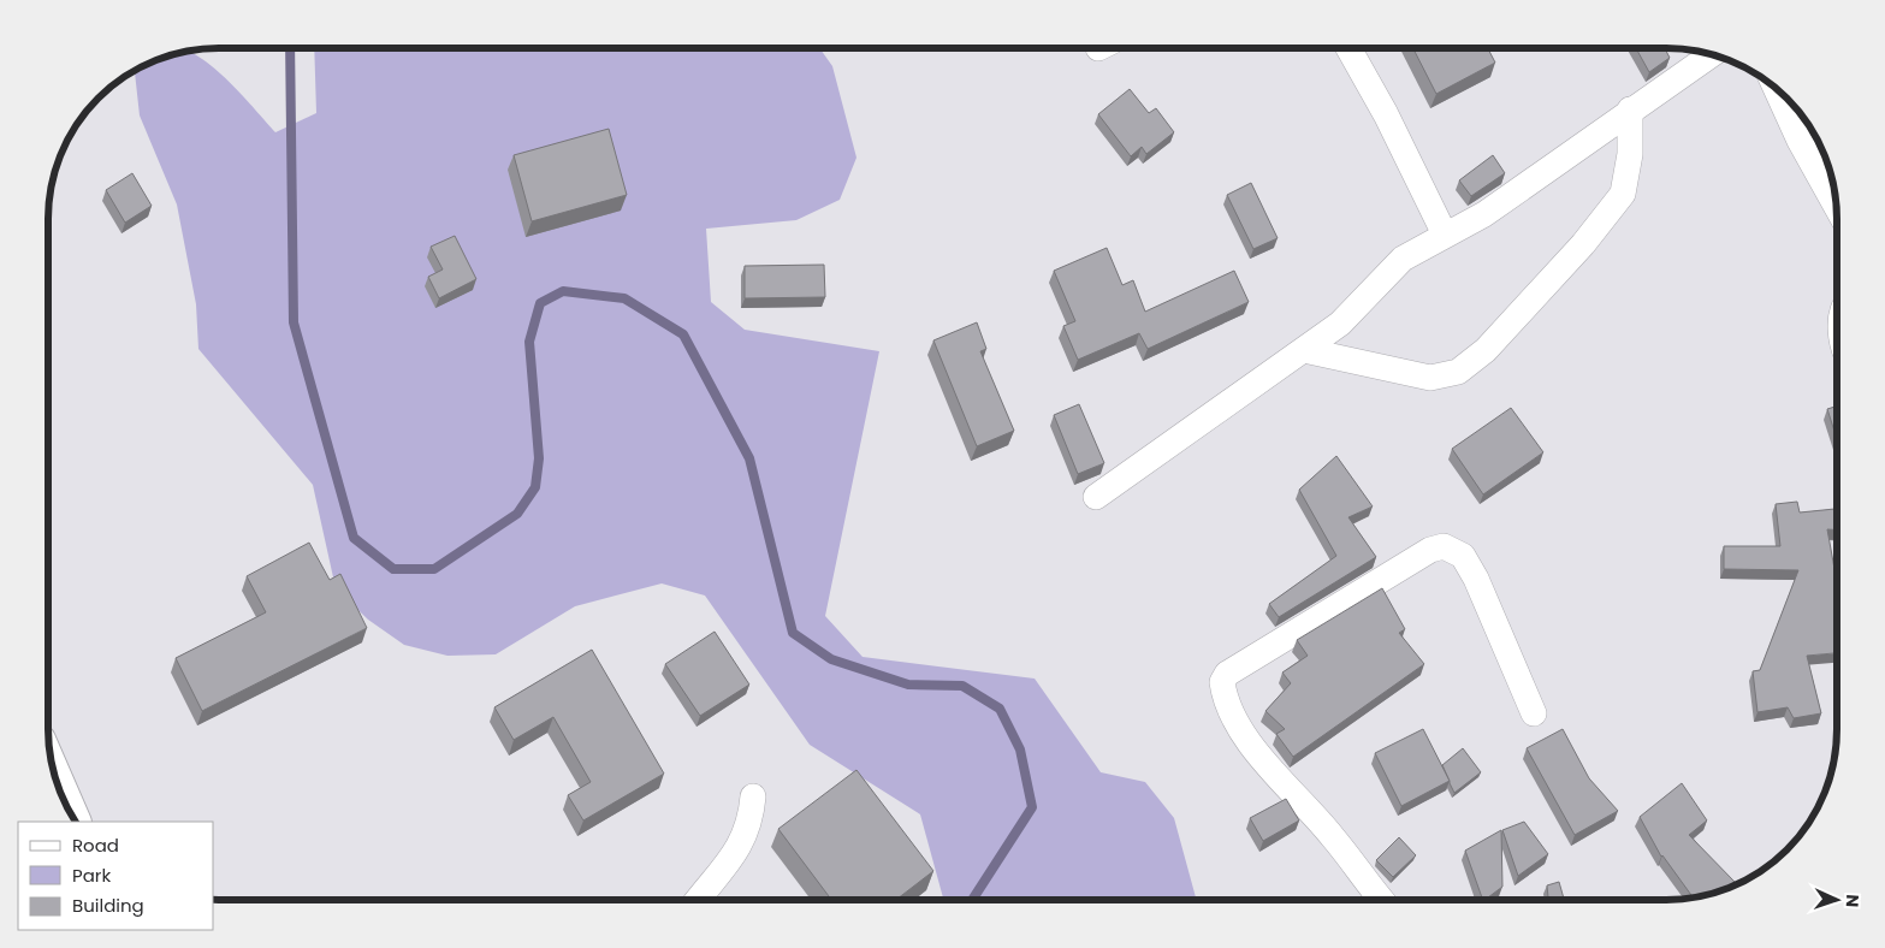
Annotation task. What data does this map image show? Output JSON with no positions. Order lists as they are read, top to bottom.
{
  "legend": ["Road", "Park", "Building"],
  "north": "right"
}
